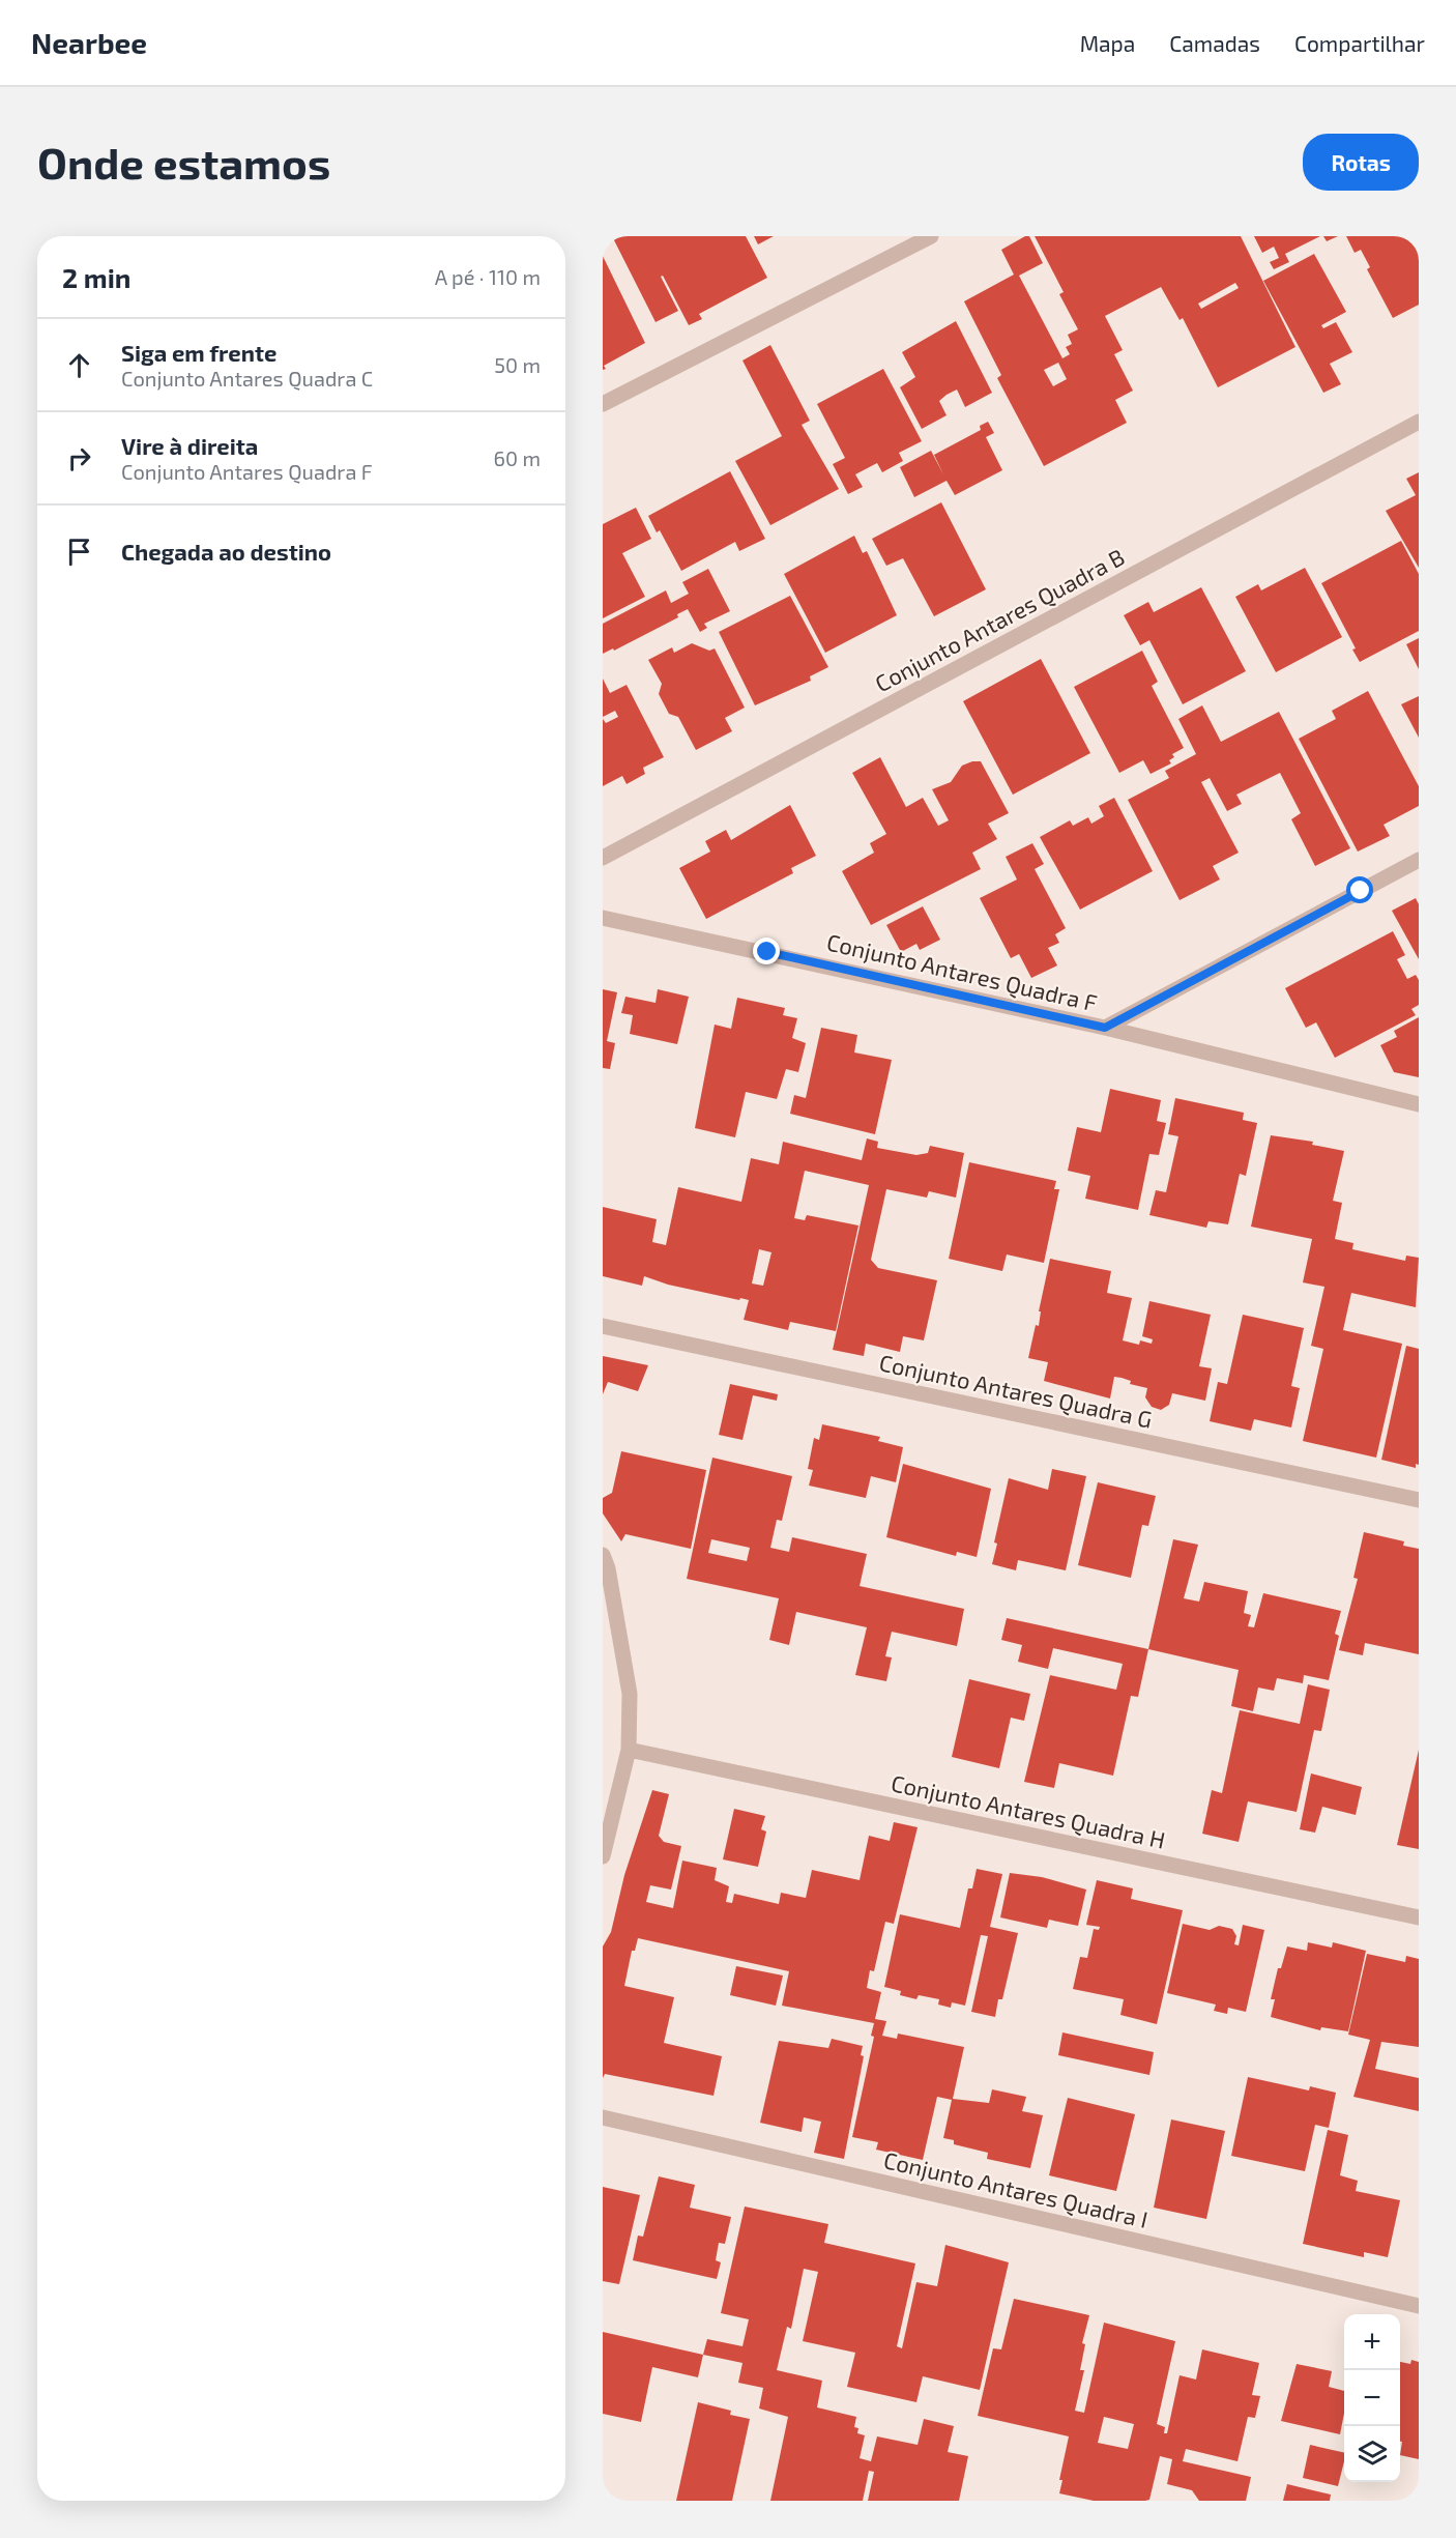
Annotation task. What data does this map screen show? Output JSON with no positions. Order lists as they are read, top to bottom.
{
  "streets": {
    "street": [
      "Conjunto Antares Quadra B",
      "Conjunto Antares Quadra F",
      "Conjunto Antares Quadra G",
      "Conjunto Antares Quadra H",
      "Conjunto Antares Quadra I"
    ]
  },
  "page": {
    "header": "Nearbee",
    "nav": ["Mapa", "Camadas", "Compartilhar"],
    "buttons": "Rotas",
    "title": "Onde estamos",
    "heading": ["2 min", "A pé · 110 m"],
    "list": [
      ["Siga em frente", "Conjunto Antares Quadra C", "50 m"],
      ["Vire à direita", "Conjunto Antares Quadra F", "60 m"],
      "Chegada ao destino"
    ],
    "map_buttons": ["+", "−"]
  }
}
